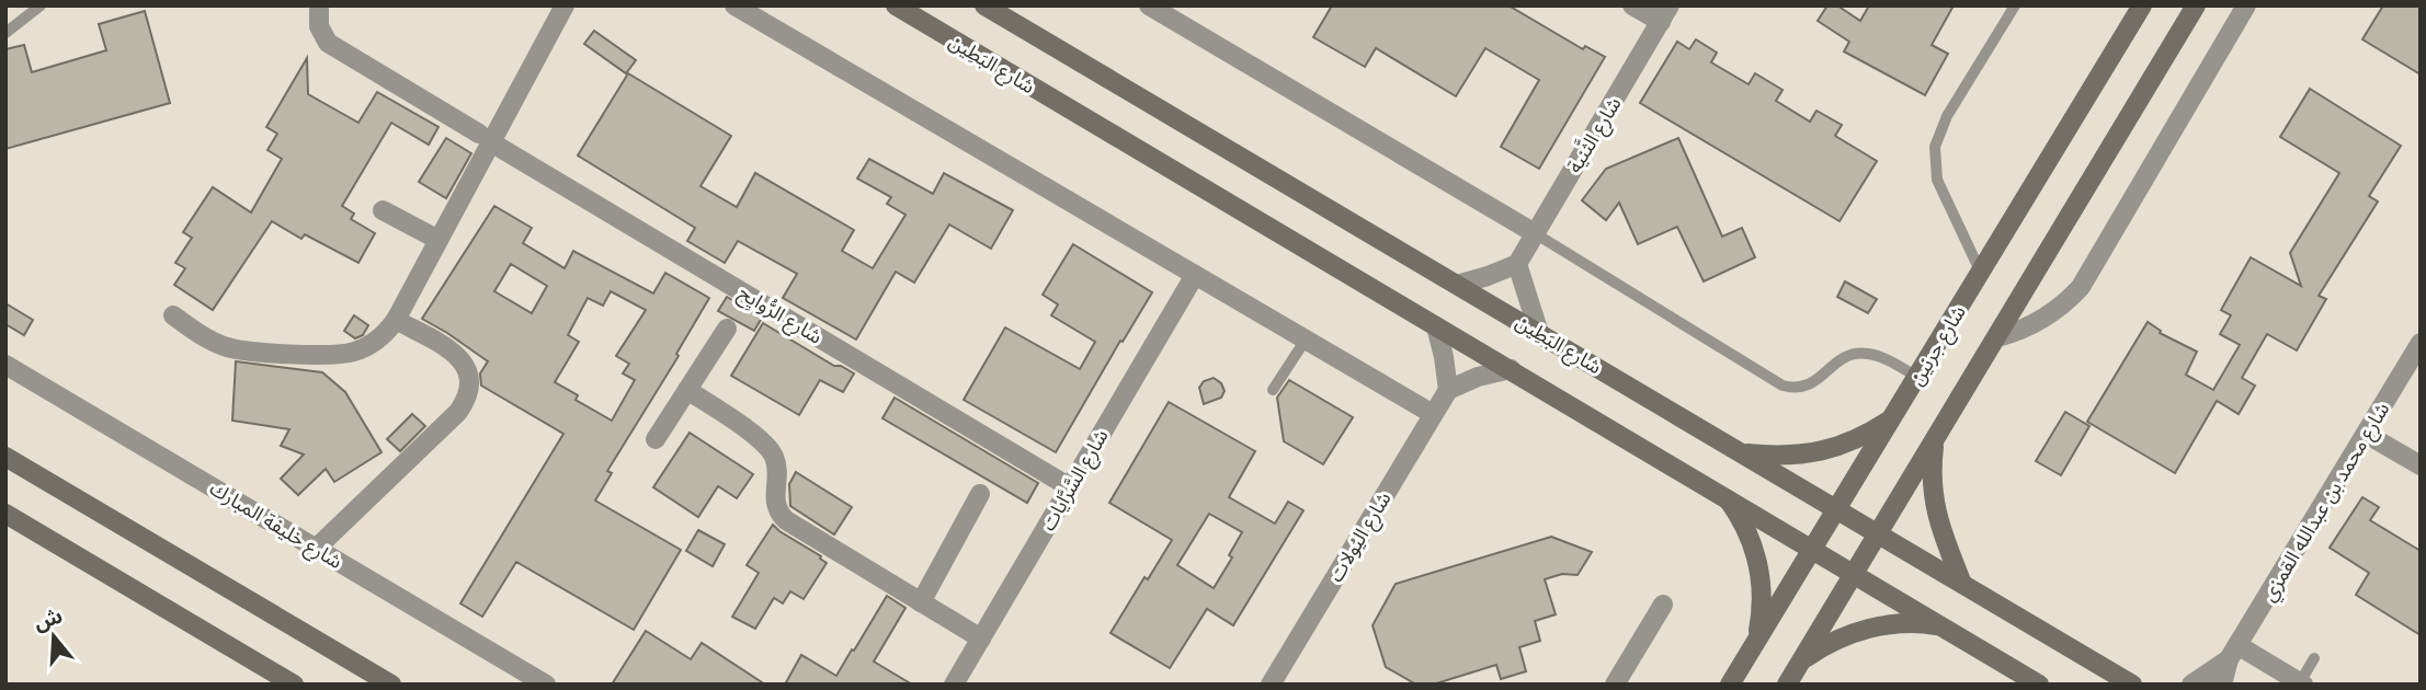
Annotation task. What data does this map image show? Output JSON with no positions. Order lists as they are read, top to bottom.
{
  "streets": {
    "main road": ["شارع البَطِين", "شارع جرنين"],
    "street": [
      "شارع الثَّنية",
      "شارع الرُّوايِح",
      "شارع السَّرَّايات",
      "شارع محمد بن عبدالله القمزي",
      "شارع خليفة المبارك",
      "شارع اليُولات"
    ]
  },
  "crossings": [
    ["شارع البَطِين", "شارع جرنين"],
    ["شارع الرُّوايِح", "شارع السَّرَّايات"]
  ],
  "north": "top"
}
